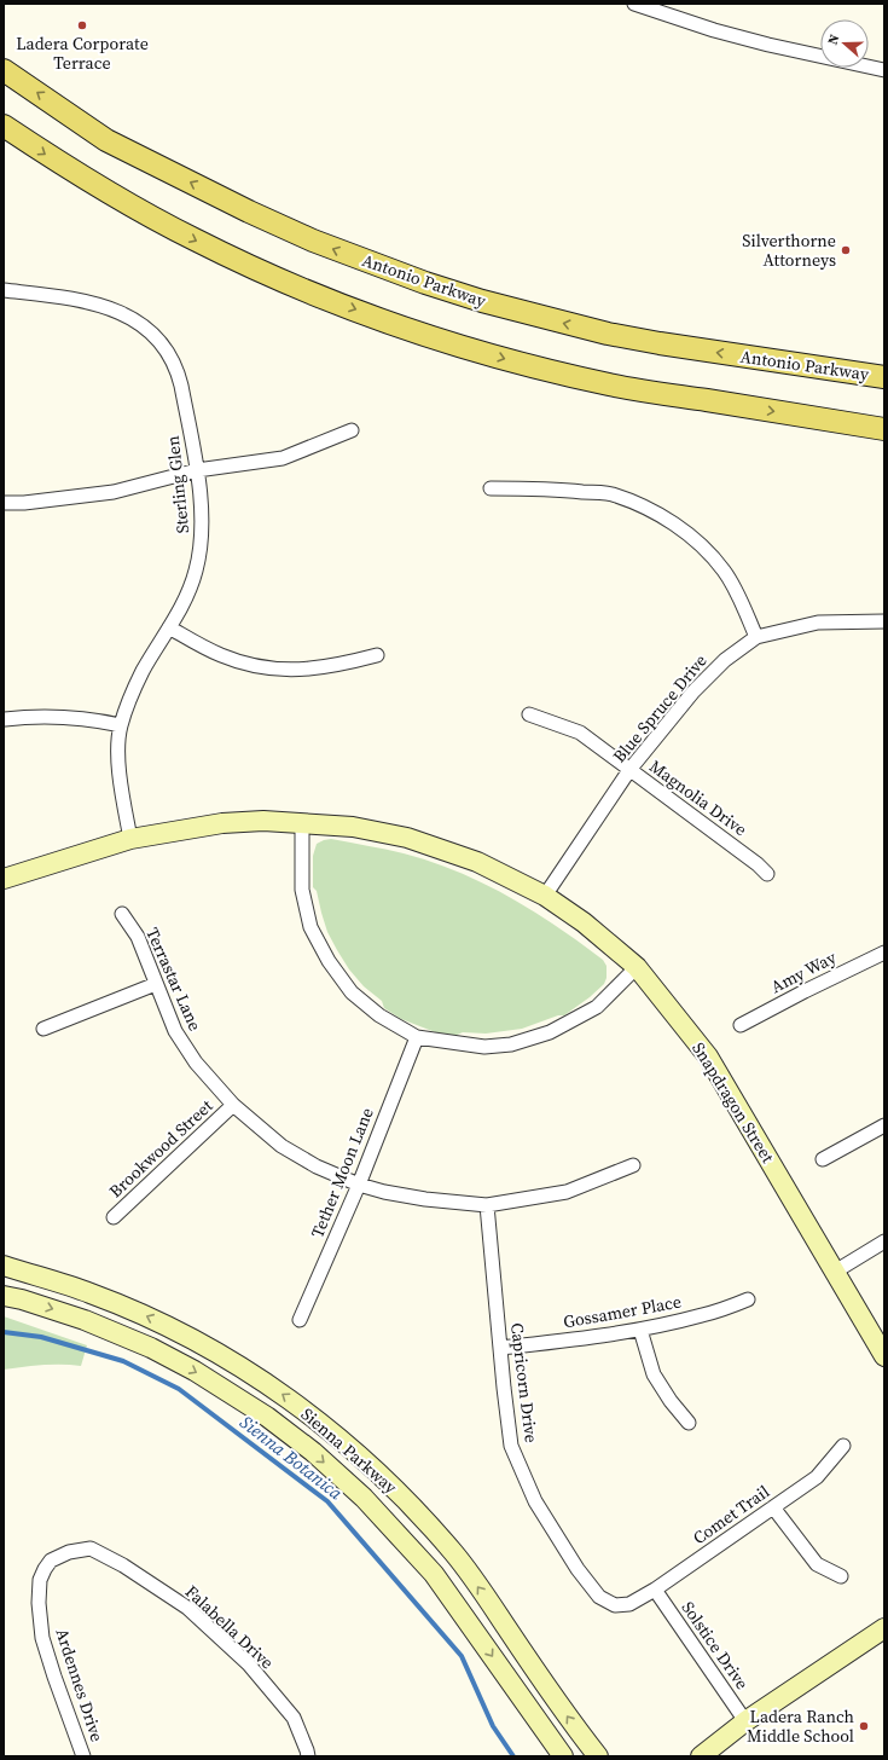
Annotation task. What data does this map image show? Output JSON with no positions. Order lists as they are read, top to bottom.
{
  "streets": {
    "main road": ["Antonio Parkway", "Snapdragon Street", "Sienna Parkway"],
    "street": [
      "Sterling Glen",
      "Blue Spruce Drive",
      "Magnolia Drive",
      "Amy Way",
      "Terrastar Lane",
      "Brookwood Street",
      "Tether Moon Lane",
      "Gossamer Place",
      "Capricorn Drive",
      "Comet Trail",
      "Falabella Drive",
      "Solstice Drive",
      "Ardennes Drive"
    ]
  },
  "crossings": [
    ["Sterling Glen", "Snapdragon Street"],
    ["Blue Spruce Drive", "Magnolia Drive"],
    ["Blue Spruce Drive", "Snapdragon Street"],
    ["Terrastar Lane", "Brookwood Street"],
    ["Terrastar Lane", "Tether Moon Lane"],
    ["Terrastar Lane", "Capricorn Drive"],
    ["Gossamer Place", "Capricorn Drive"],
    ["Capricorn Drive", "Comet Trail"],
    ["Comet Trail", "Solstice Drive"],
    ["Falabella Drive", "Ardennes Drive"]
  ],
  "water": ["Sienna Botanica"],
  "places": ["Ladera Corporate Terrace", "Silverthorne Attorneys", "Ladera Ranch Middle School"],
  "north": "left"
}
